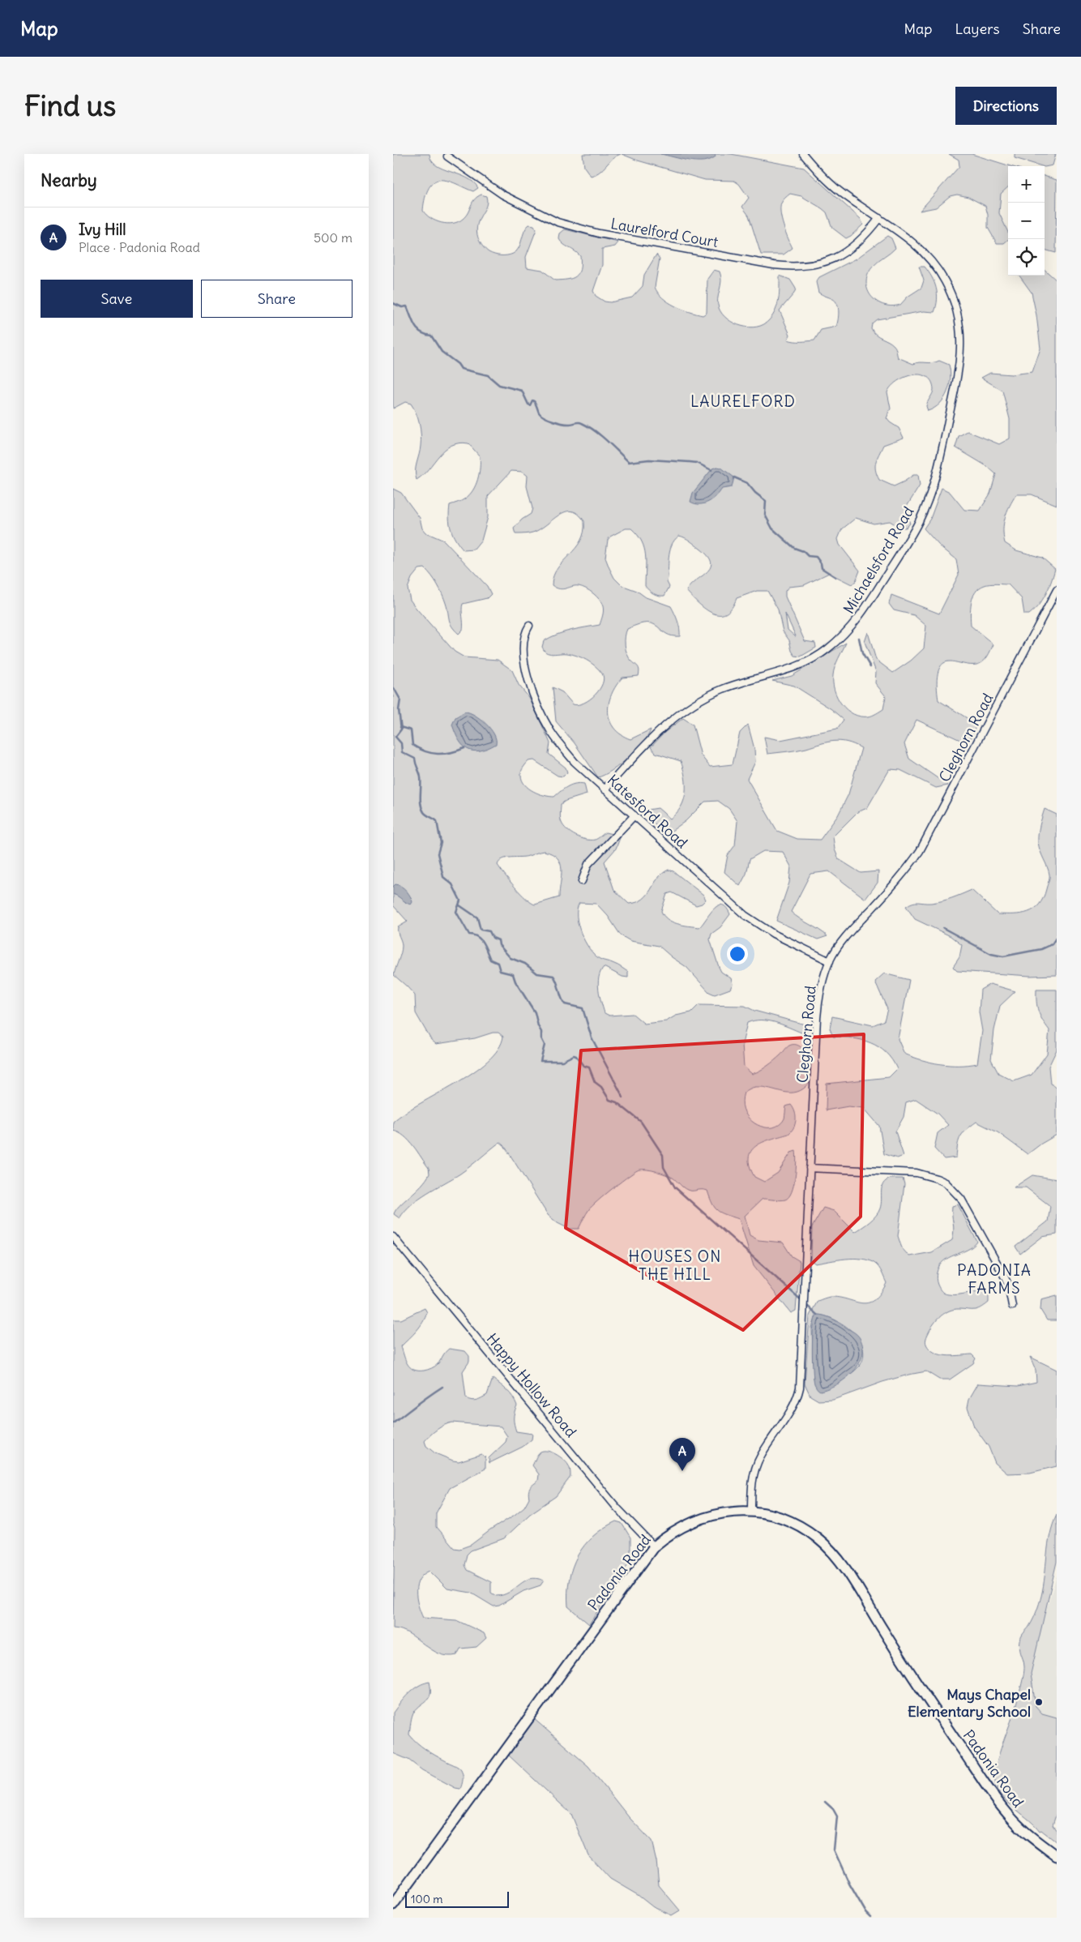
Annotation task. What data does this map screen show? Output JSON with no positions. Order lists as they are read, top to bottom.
{
  "streets": {
    "main road": ["Padonia Road"],
    "street": [
      "Laurelford Court",
      "Michaelsford Road",
      "Cleghorn Road",
      "Katesford Road",
      "Happy Hollow Road"
    ]
  },
  "crossings": [
    ["Laurelford Court", "Michaelsford Road"],
    ["Michaelsford Road", "Katesford Road"],
    ["Cleghorn Road", "Katesford Road"],
    ["Cleghorn Road", "Padonia Road"],
    ["Happy Hollow Road", "Padonia Road"]
  ],
  "districts": ["LAURELFORD", "HOUSES ON THE HILL", "PADONIA FARMS"],
  "places": ["Mays Chapel Elementary School"],
  "scale_bar": "100 m",
  "page": {
    "header": "Map",
    "nav": ["Map", "Layers", "Share"],
    "buttons": [
      "Directions",
      ["Save", "Share"]
    ],
    "title": "Find us",
    "heading": "Nearby",
    "map_buttons": ["+", "−"],
    "list": [
      {
        "mark": "A",
        "name": "Ivy Hill",
        "note": "Place · Padonia Road",
        "value": "500 m"
      }
    ],
    "pins": "A",
    "scale": "100 m"
  }
}
